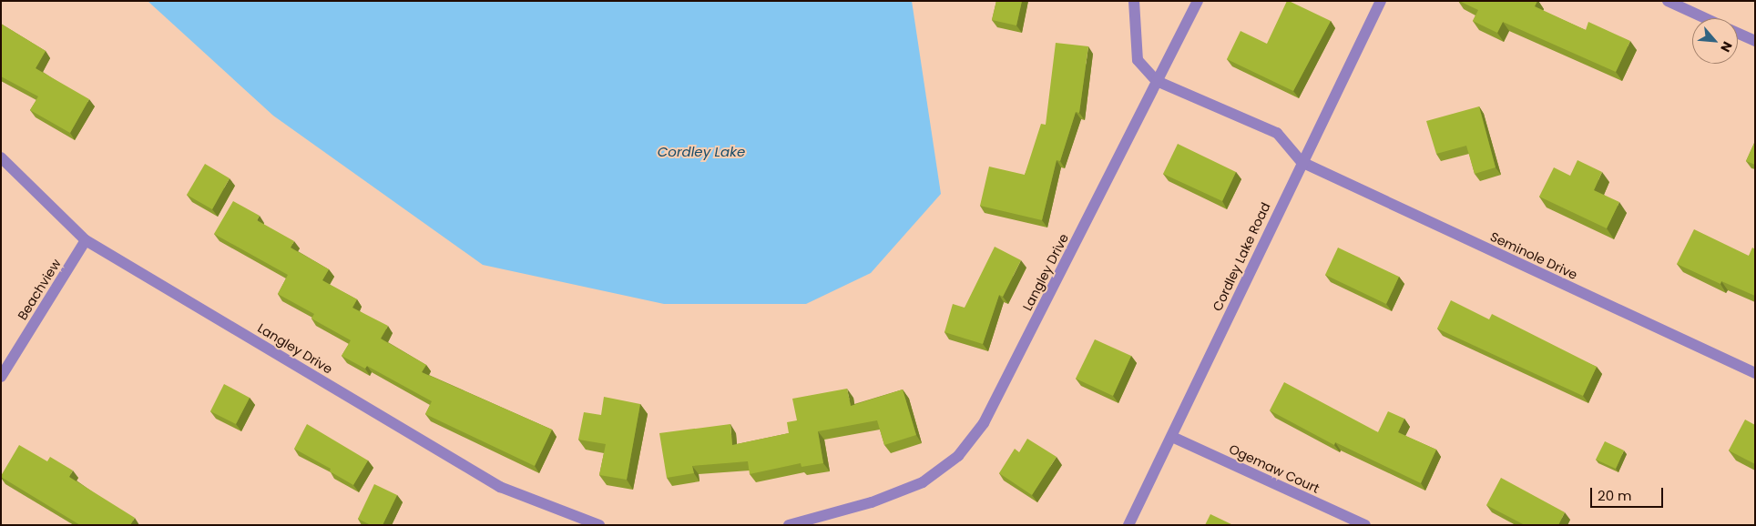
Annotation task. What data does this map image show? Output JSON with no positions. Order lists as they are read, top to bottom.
{
  "streets": {
    "street": [
      "Seminole Drive",
      "Cordley Lake Road",
      "Langley Drive",
      "Beachview",
      "Ogemaw Court"
    ]
  },
  "crossings": [
    ["Seminole Drive", "Cordley Lake Road"],
    ["Cordley Lake Road", "Ogemaw Court"],
    ["Langley Drive", "Beachview"]
  ],
  "water": ["Cordley Lake"],
  "scale_bar": "20 m",
  "north": "bottom right"
}
